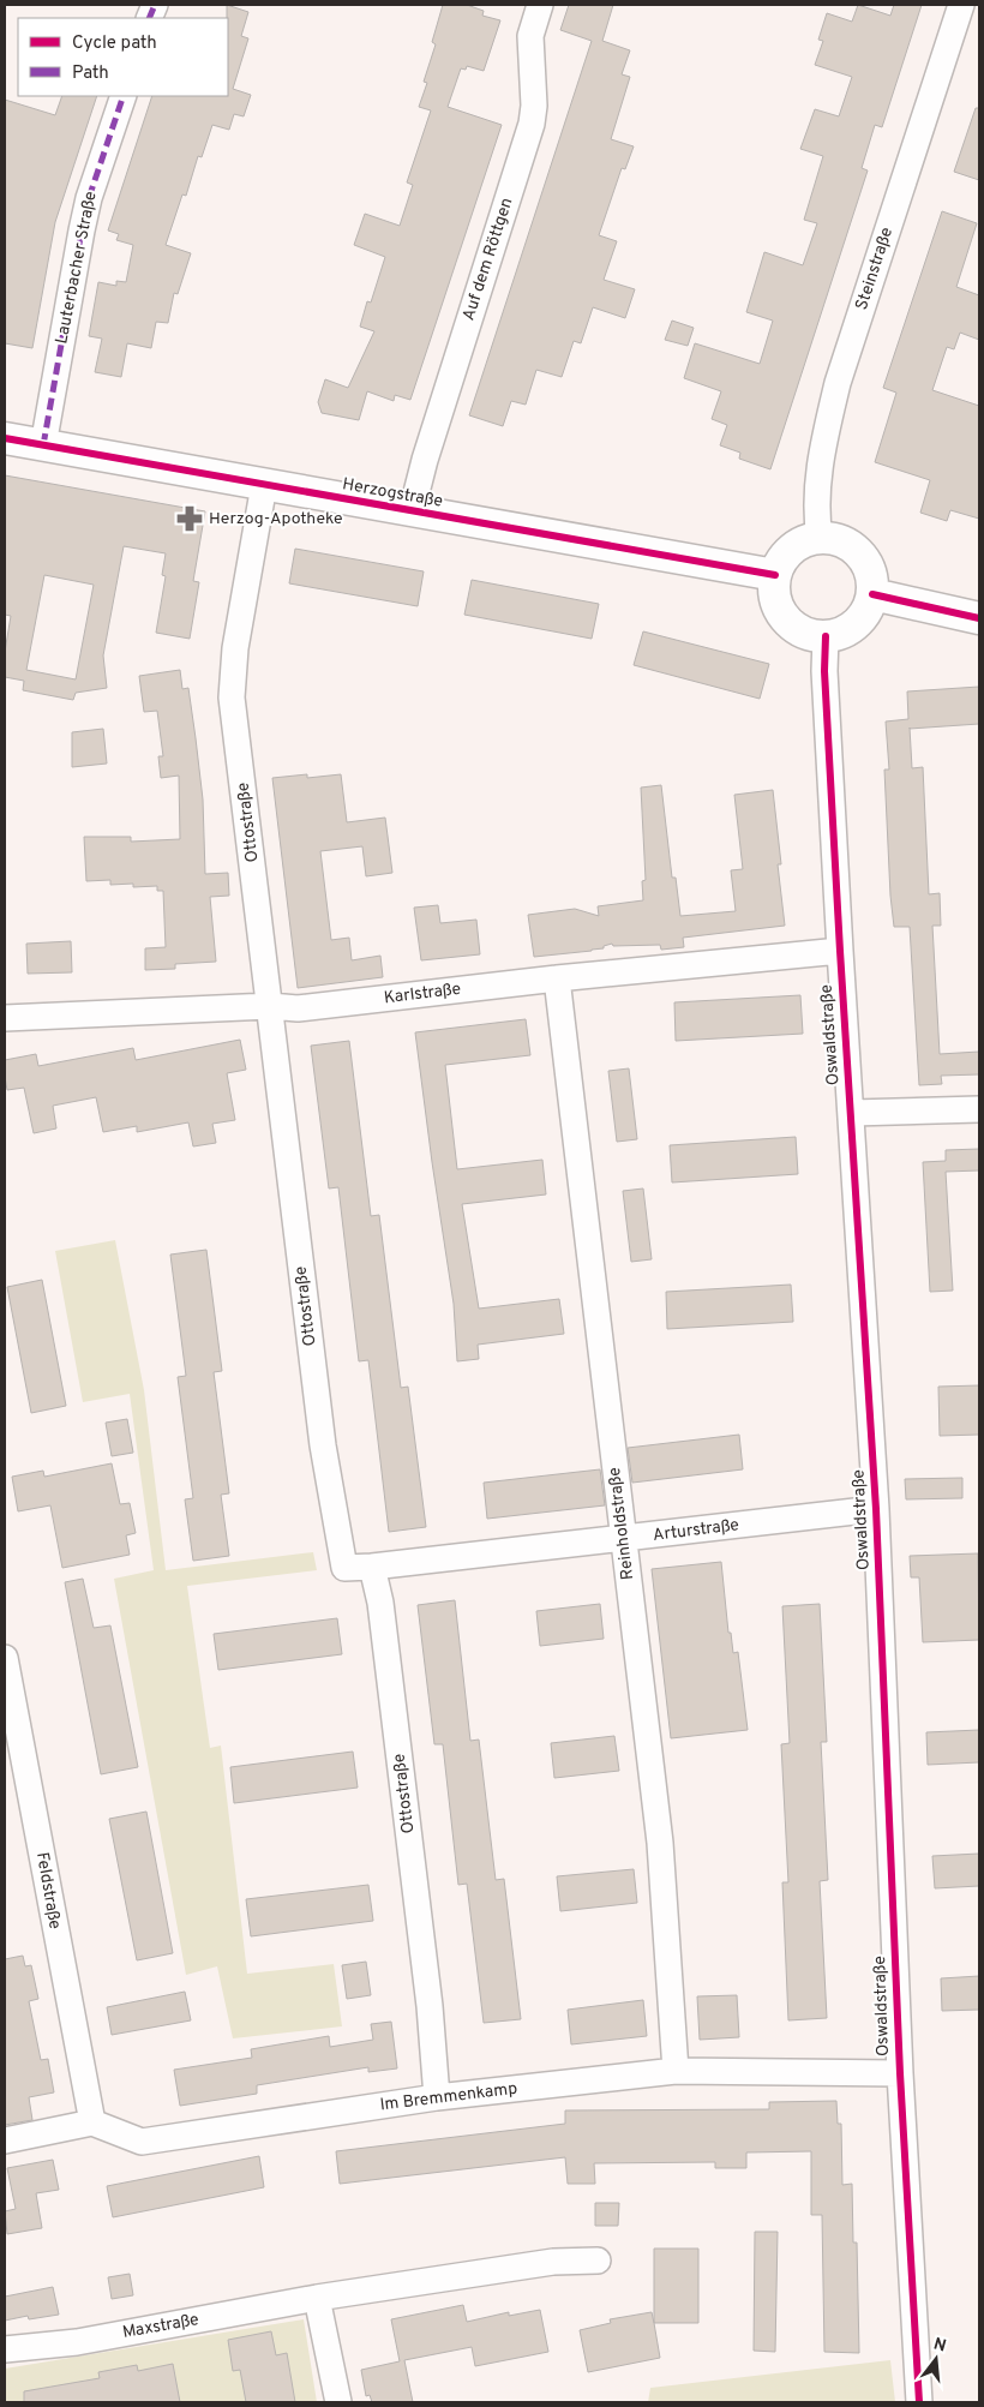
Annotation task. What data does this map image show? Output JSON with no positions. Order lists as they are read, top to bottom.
{
  "streets": {
    "street": [
      "Auf dem Röttgen",
      "Lauterbacher Straße",
      "Steinstraße",
      "Herzogstraße",
      "Ottostraße",
      "Karlstraße",
      "Oswaldstraße",
      "Reinholdstraße",
      "Arturstraße",
      "Feldstraße",
      "Im Bremmenkamp",
      "Maxstraße"
    ]
  },
  "crossings": [
    ["Auf dem Röttgen", "Herzogstraße"],
    ["Lauterbacher Straße", "Herzogstraße"],
    ["Steinstraße", "Herzogstraße"],
    ["Steinstraße", "Oswaldstraße"],
    ["Herzogstraße", "Ottostraße"],
    ["Herzogstraße", "Oswaldstraße"],
    ["Ottostraße", "Karlstraße"],
    ["Ottostraße", "Arturstraße"],
    ["Ottostraße", "Im Bremmenkamp"],
    ["Karlstraße", "Oswaldstraße"],
    ["Karlstraße", "Reinholdstraße"],
    ["Oswaldstraße", "Arturstraße"],
    ["Oswaldstraße", "Im Bremmenkamp"],
    ["Reinholdstraße", "Arturstraße"],
    ["Reinholdstraße", "Im Bremmenkamp"],
    ["Feldstraße", "Im Bremmenkamp"]
  ],
  "places": {
    "pharmacy": ["Herzog-Apotheke"]
  },
  "legend": ["Cycle path", "Path"],
  "north": "top"
}
